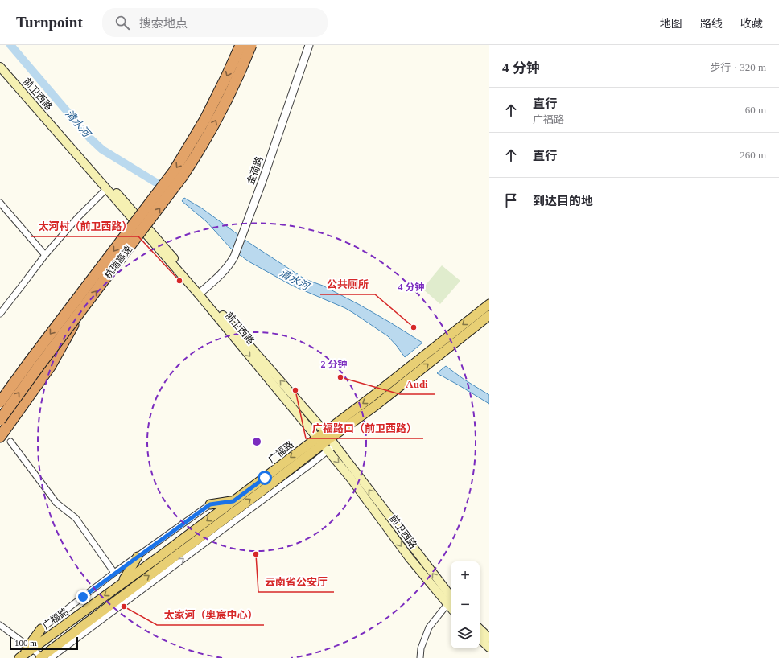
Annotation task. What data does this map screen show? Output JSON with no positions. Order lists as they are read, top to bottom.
{
  "streets": {
    "highway": ["杭瑞高速"],
    "main road": ["前卫西路", "广福路"],
    "street": ["金荷路"]
  },
  "crossings": [
    ["前卫西路", "金荷路"],
    ["前卫西路", "广福路"]
  ],
  "water": ["清水河"],
  "places": [
    "太河村（前卫西路）",
    "公共厕所",
    "Audi",
    "广福路口（前卫西路）",
    "云南省公安厅",
    "太家河（奥宸中心）"
  ],
  "scale_bar": "100 m",
  "page": {
    "header": "Turnpoint",
    "search": "搜索地点",
    "nav": ["地图", "路线", "收藏"],
    "heading": ["4 分钟", "步行 · 320 m"],
    "list": [
      ["直行", "广福路", "60 m"],
      ["直行", "260 m"],
      "到达目的地"
    ],
    "map_buttons": ["+", "−"],
    "scale": "100 m"
  },
  "rings": ["4 分钟", "2 分钟"]
}
